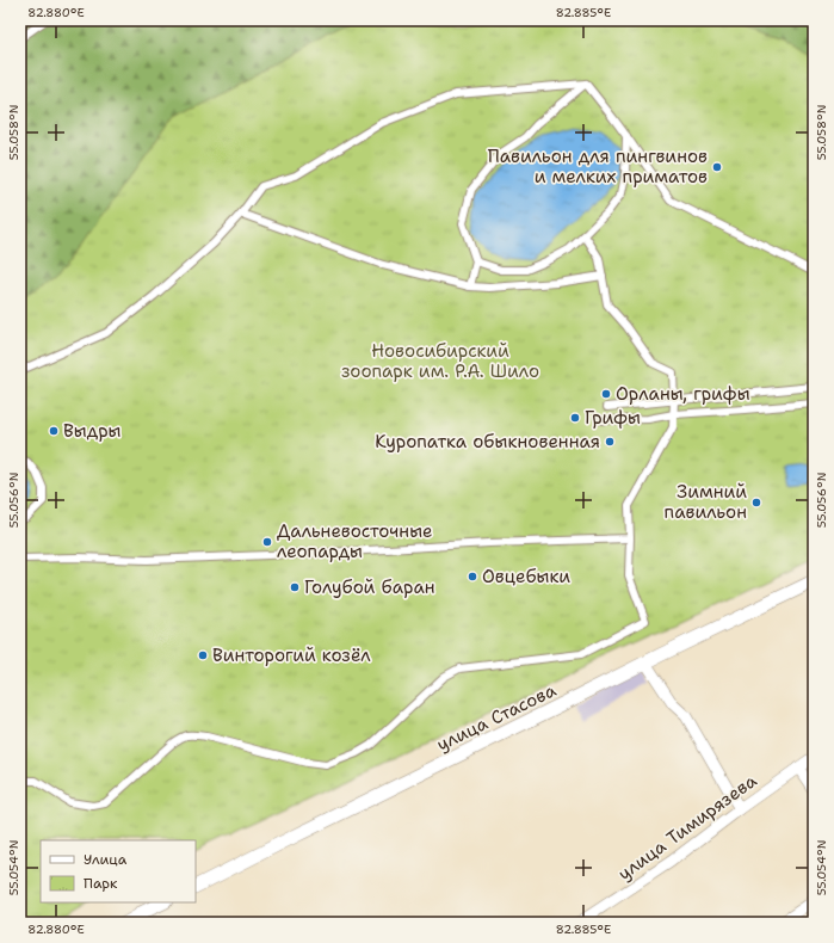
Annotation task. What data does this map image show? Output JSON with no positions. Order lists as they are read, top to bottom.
{
  "streets": {
    "street": ["улица Стасова", "улица Тимирязева"]
  },
  "parks": ["Новосибирский зоопарк им. Р.А. Шило"],
  "places": [
    "Павильон для пингвинов и мелких приматов",
    "Орланы, грифы",
    "Грифы",
    "Выдры",
    "Куропатка обыкновенная",
    "Зимний павильон",
    "Дальневосточные леопарды",
    "Овцебыки",
    "Голубой баран",
    "Винторогий козёл"
  ],
  "legend": ["Улица", "Парк"],
  "coordinates": [
    "82.880°E",
    "82.885°E",
    "55.058°N",
    "55.056°N",
    "55.054°N"
  ]
}
